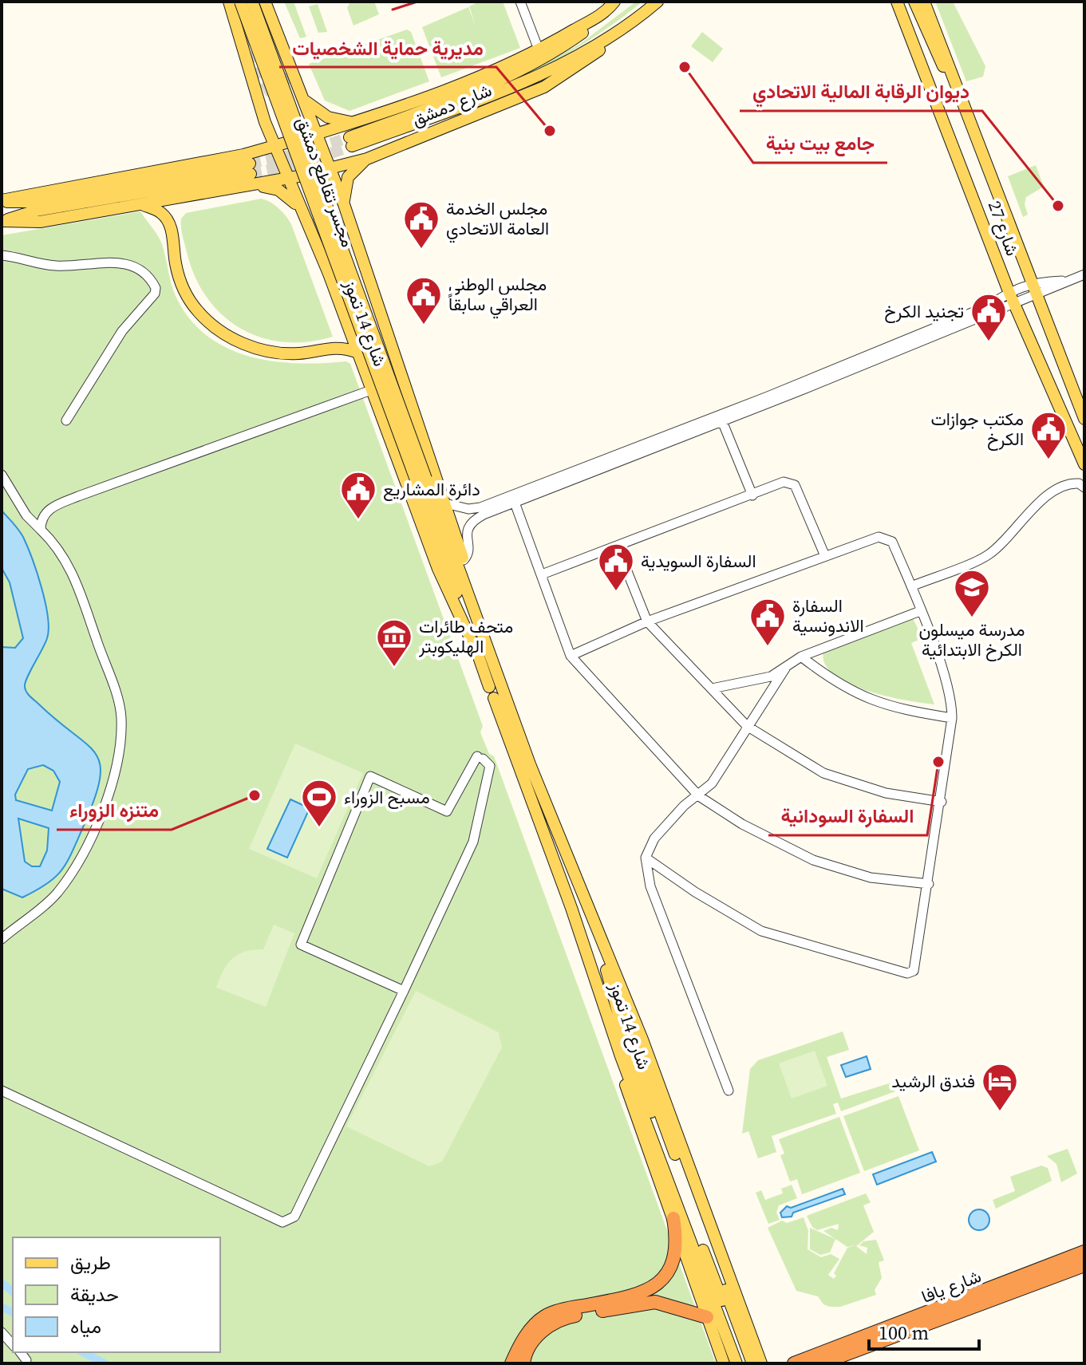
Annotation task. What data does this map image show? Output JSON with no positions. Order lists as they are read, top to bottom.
{
  "streets": {
    "highway": ["شارع يافا"],
    "main road": [
      "شارع دمشق",
      "مجسر تقاطع دمشق",
      "شارع 27",
      "شارع 14 تموز"
    ]
  },
  "crossings": [
    ["شارع دمشق", "شارع 14 تموز"],
    ["مجسر تقاطع دمشق", "شارع 14 تموز"]
  ],
  "places": {
    "other": [
      "جامع بيت بنية",
      "مديرية حماية الشخصيات",
      "ديوان الرقابة المالية الاتحادي",
      "السفارة السودانية",
      "متنزه الزوراء"
    ],
    "public building": [
      "مجلس الخدمة العامة الاتحادي",
      "مجلس الوطني العراقي سابقاً",
      "تجنيد الكرخ",
      "مكتب جوازات الكرخ",
      "دائرة المشاريع",
      "السفارة السويدية",
      "السفارة الاندونسية"
    ],
    "school or university": ["مدرسة ميسلون الكرخ الابتدائية"],
    "museum": ["متحف طائرات الهليكوبتر"],
    "sports": ["مسبح الزوراء"],
    "hotel": ["فندق الرشيد"]
  },
  "legend": ["طريق", "حديقة", "مياه"],
  "scale_bar": "100 m"
}
